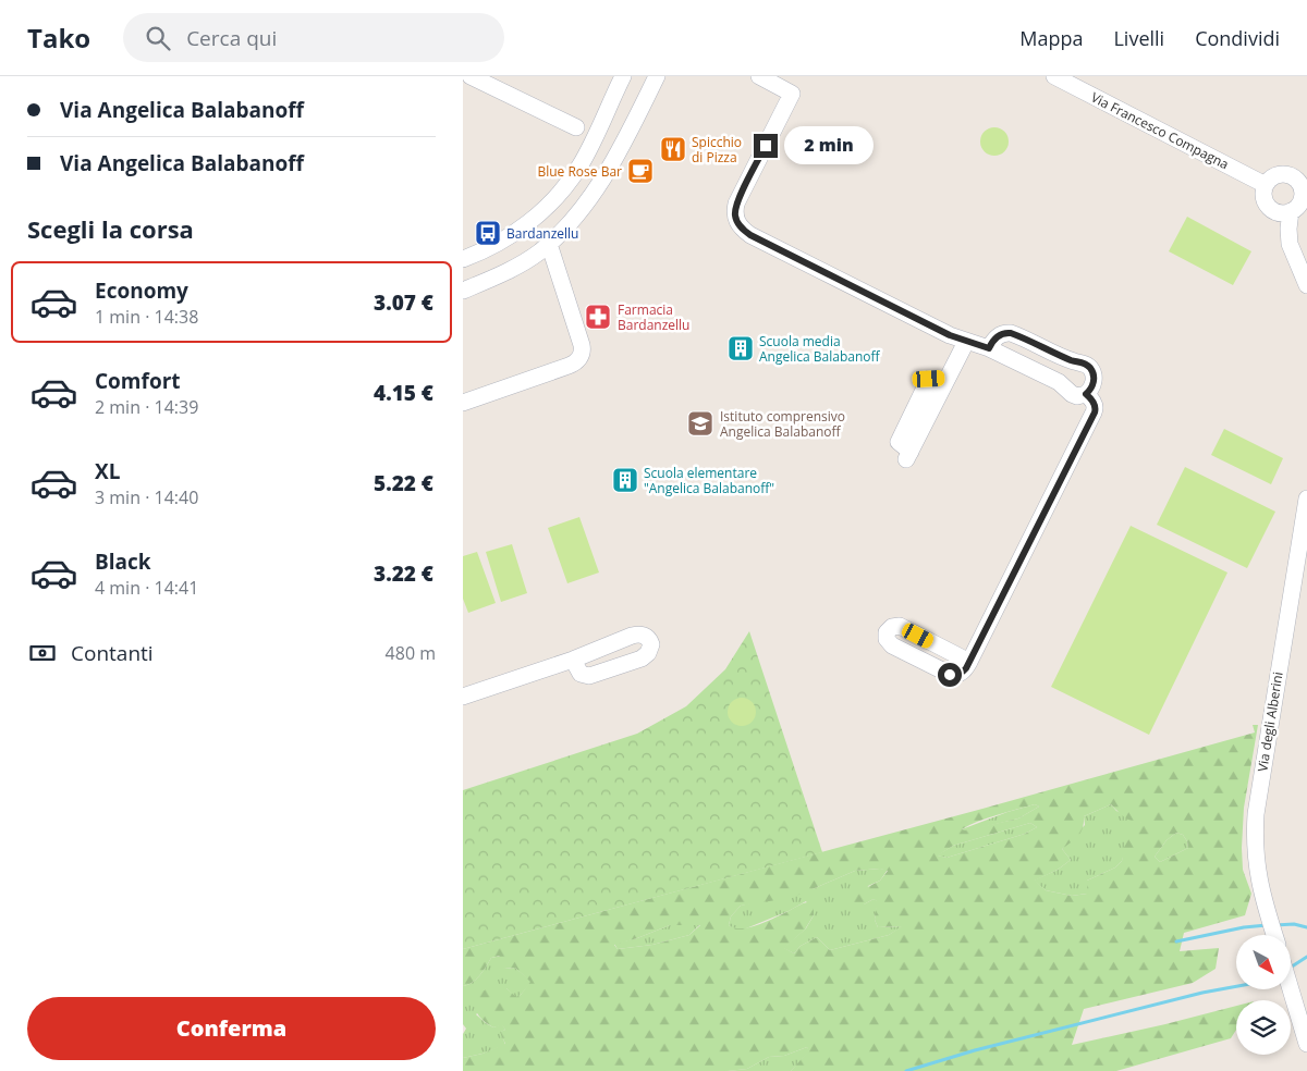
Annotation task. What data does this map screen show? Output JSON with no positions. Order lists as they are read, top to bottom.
{
  "streets": {
    "street": ["Via Francesco Compagna", "Via degli Alberini"]
  },
  "places": {
    "restaurant": ["Spicchio di Pizza"],
    "cafe": ["Blue Rose Bar"],
    "bus stop": ["Bardanzellu"],
    "pharmacy": ["Farmacia Bardanzellu"],
    "building": ["Scuola media Angelica Balabanoff", "Scuola elementare \"Angelica Balabanoff\""],
    "school or university": ["Istituto comprensivo Angelica Balabanoff"]
  },
  "north": "bottom right",
  "page": {
    "header": "Tako",
    "search": "Cerca qui",
    "nav": ["Mappa", "Livelli", "Condividi"],
    "banner": ["Via Angelica Balabanoff", "Via Angelica Balabanoff"],
    "bubble": "2 min",
    "heading": "Scegli la corsa",
    "list": [
      {
        "name": "Economy",
        "note": "1 min · 14:38",
        "value": "3.07 €"
      },
      {
        "name": "Comfort",
        "note": "2 min · 14:39",
        "value": "4.15 €"
      },
      {
        "name": "XL",
        "note": "3 min · 14:40",
        "value": "5.22 €"
      },
      {
        "name": "Black",
        "note": "4 min · 14:41",
        "value": "3.22 €"
      }
    ],
    "pay": ["Contanti", "480 m"],
    "buttons": "Conferma"
  }
}
